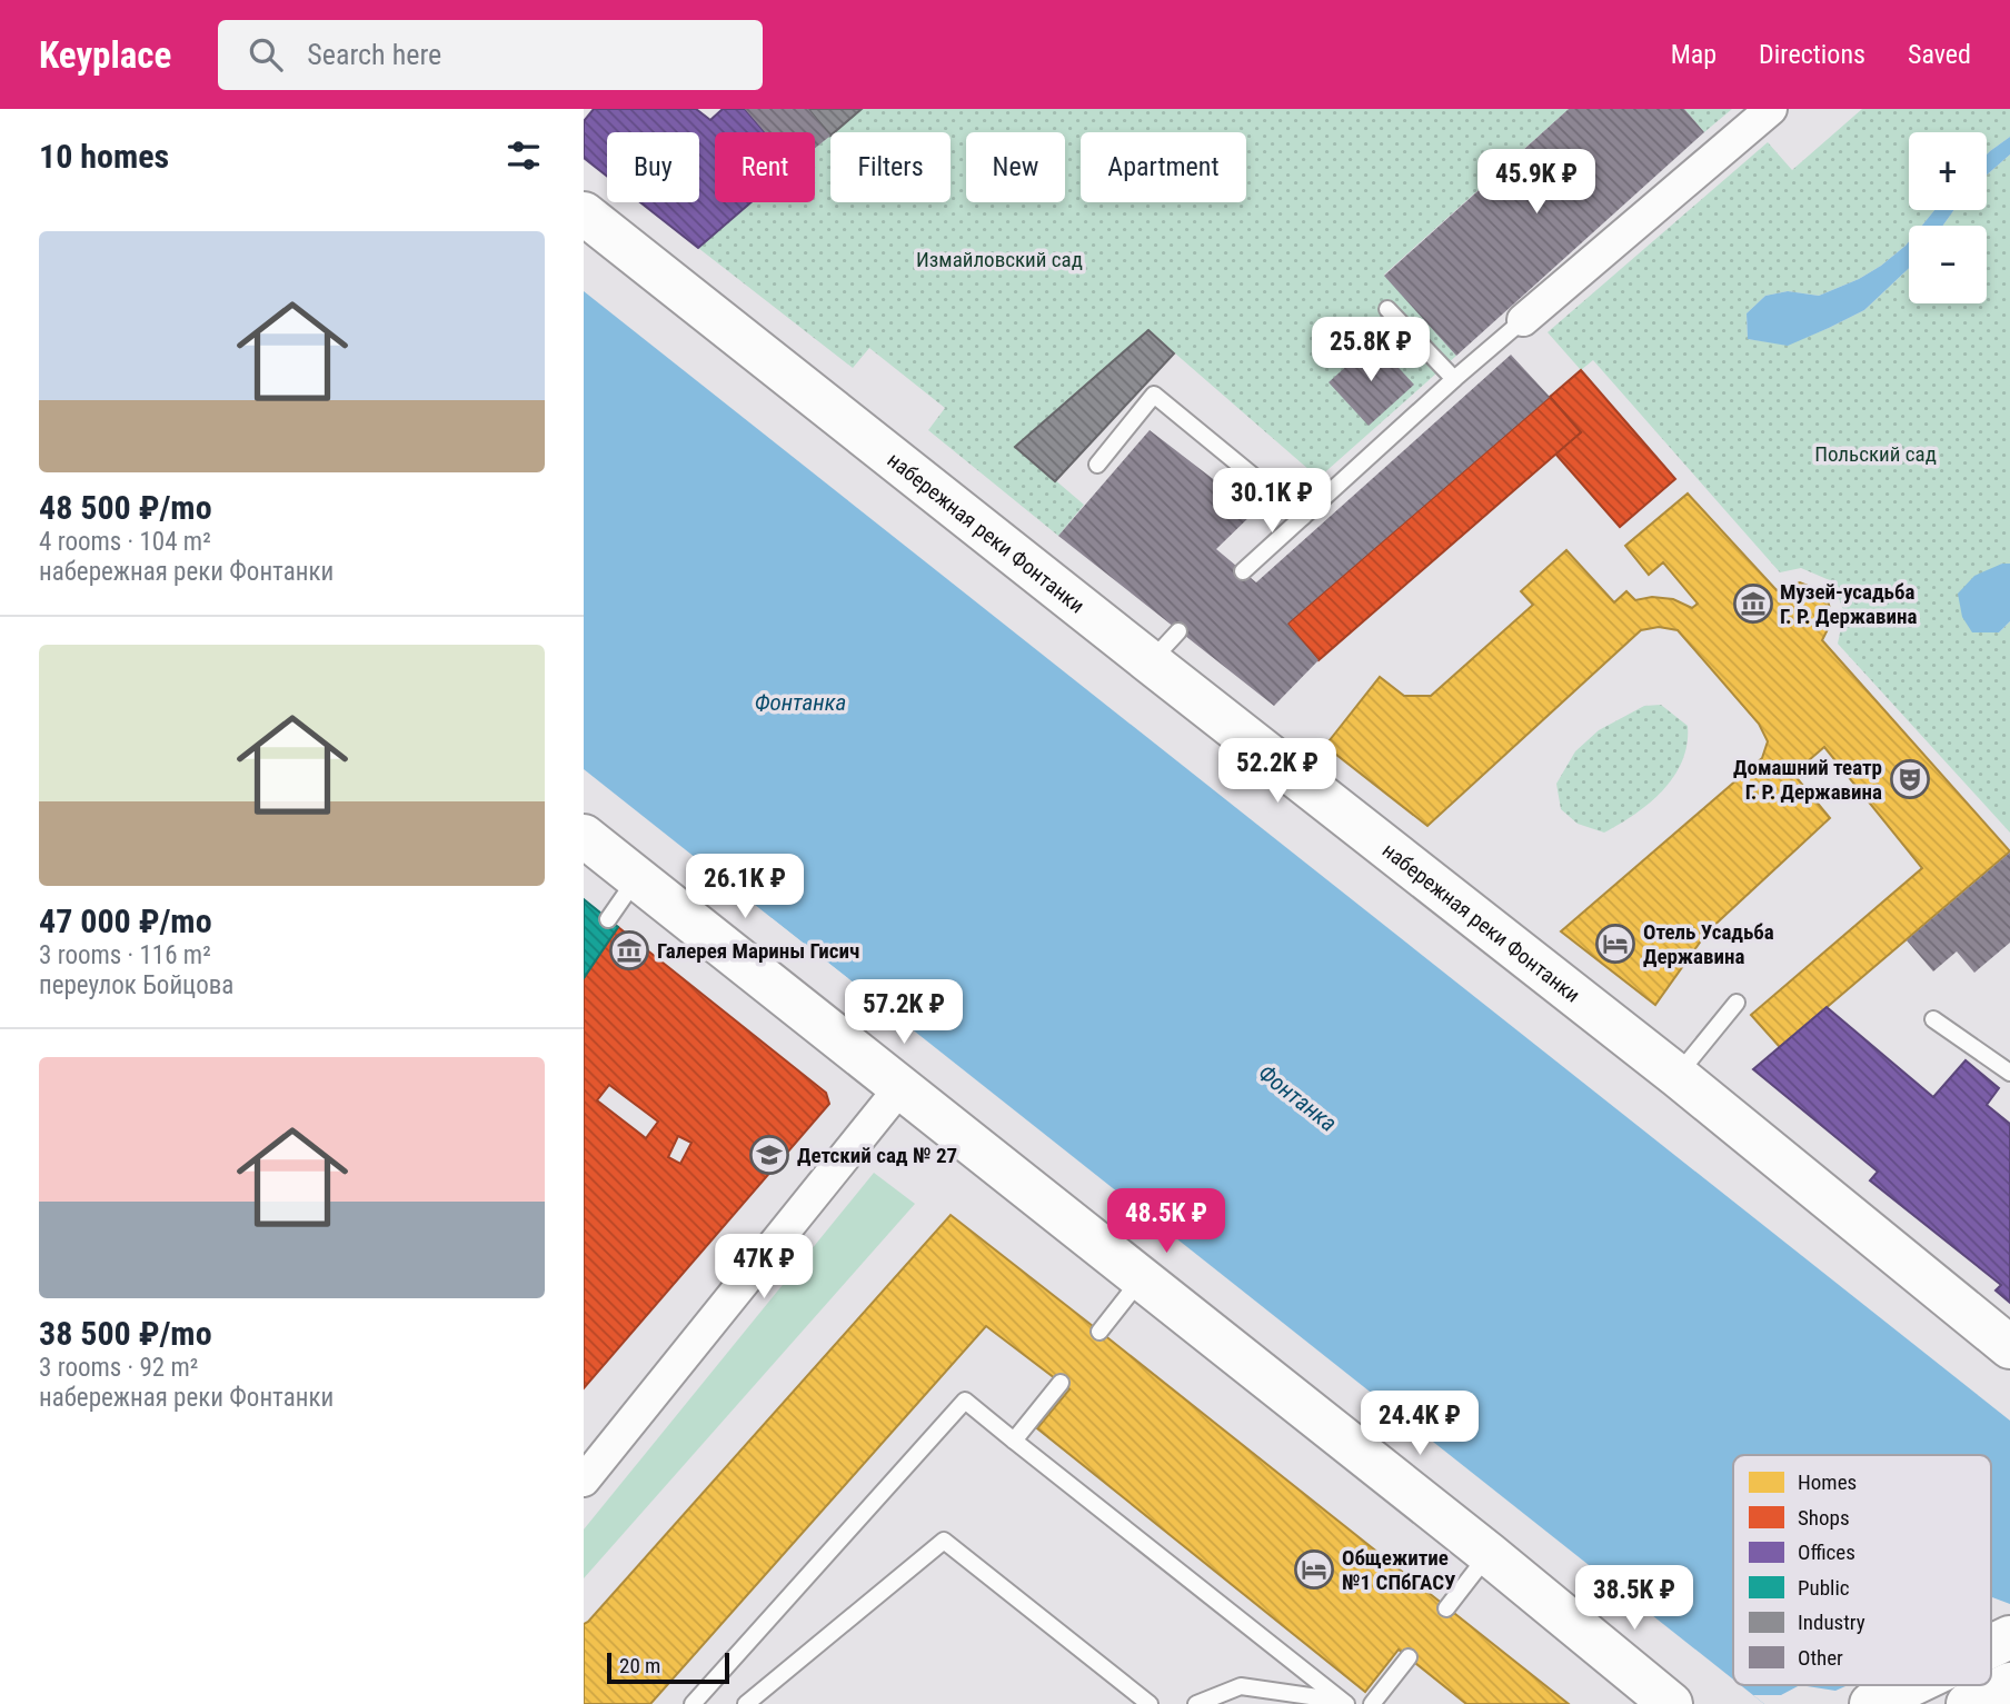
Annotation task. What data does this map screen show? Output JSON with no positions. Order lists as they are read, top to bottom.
{
  "streets": {
    "main road": ["набережная реки Фонтанки"]
  },
  "water": ["Фонтанка"],
  "parks": ["Измайловский сад", "Польский сад"],
  "places": {
    "museum": ["Музей-усадьба Г. Р. Державина", "Галерея Марины Гисич"],
    "theatre": ["Домашний театр Г. Р. Державина"],
    "hotel": ["Отель Усадьба Державина", "Общежитие №1 СПбГАСУ"],
    "school or university": ["Детский сад № 27"]
  },
  "legend": [
    "Homes",
    "Shops",
    "Offices",
    "Public",
    "Industry",
    "Other"
  ],
  "scale_bar": "20 m",
  "page": {
    "header": "Keyplace",
    "search": "Search here",
    "nav": ["Map", "Directions", "Saved"],
    "heading": "10 homes",
    "map_buttons": ["+", "−"],
    "chip": [
      "Buy",
      "Rent",
      "Filters",
      "New",
      "Apartment"
    ],
    "price": [
      "45.9K ₽",
      "25.8K ₽",
      "30.1K ₽",
      "52.2K ₽",
      "26.1K ₽",
      "57.2K ₽",
      "48.5K ₽",
      "47K ₽",
      "24.4K ₽",
      "38.5K ₽"
    ],
    "list": [
      {
        "name": "48 500 ₽/mo",
        "note": "4 rooms · 104 m² · набережная реки Фонтанки"
      },
      {
        "name": "47 000 ₽/mo",
        "note": "3 rooms · 116 m² · переулок Бойцова"
      },
      {
        "name": "38 500 ₽/mo",
        "note": "3 rooms · 92 m² · набережная реки Фонтанки"
      }
    ],
    "scale": "20 m"
  }
}
